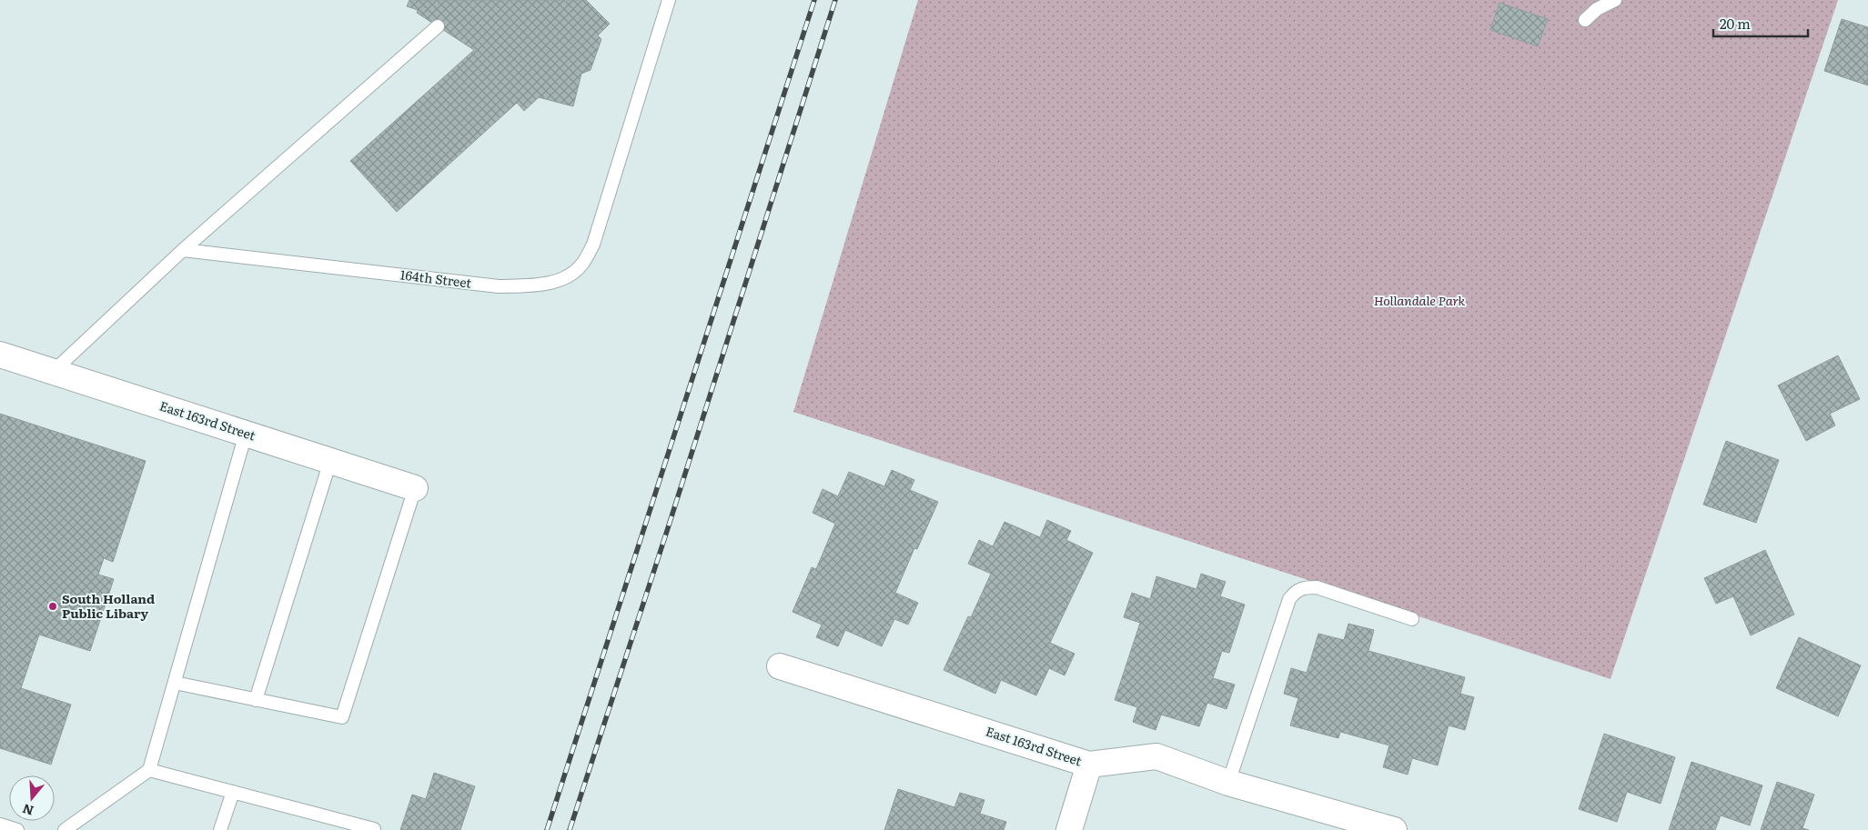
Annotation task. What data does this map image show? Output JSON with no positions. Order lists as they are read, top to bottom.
{
  "streets": {
    "street": ["East 163rd Street"],
    "lane": ["164th Street"]
  },
  "parks": ["Hollandale Park"],
  "places": ["South Holland Public Libary"],
  "scale_bar": "20 m",
  "north": "bottom"
}
